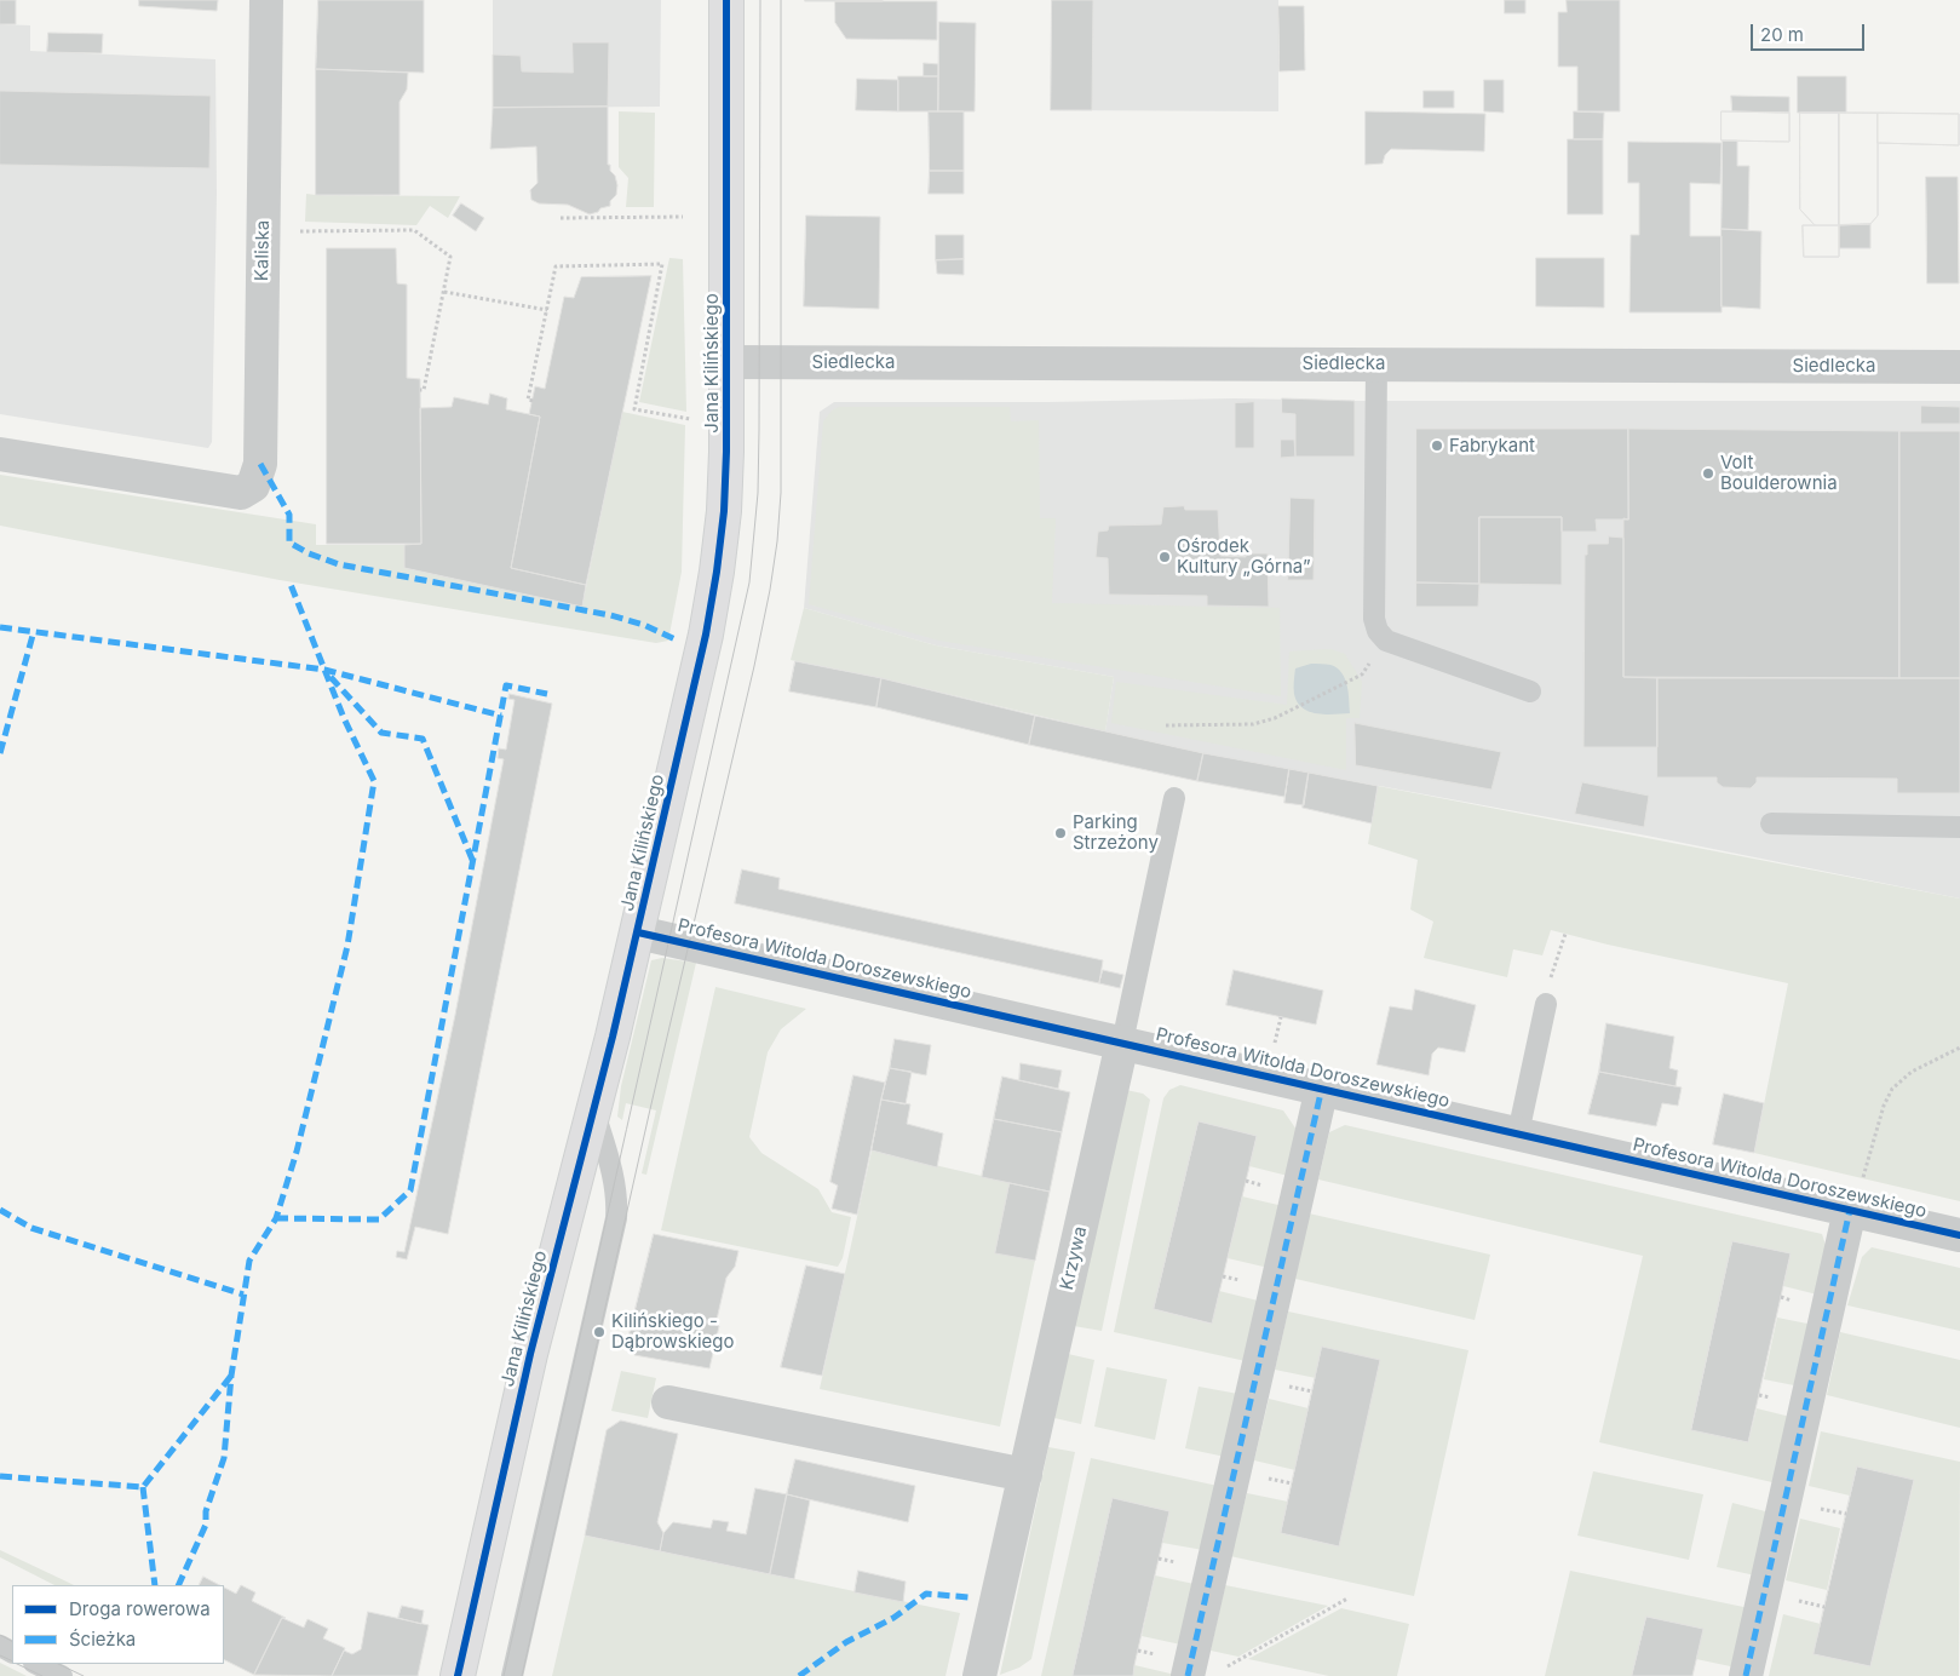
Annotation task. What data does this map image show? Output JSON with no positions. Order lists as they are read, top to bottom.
{
  "streets": {
    "street": [
      "Kaliska",
      "Siedlecka",
      "Jana Kilińskiego",
      "Profesora Witolda Doroszewskiego",
      "Krzywa"
    ]
  },
  "crossings": [
    ["Siedlecka", "Jana Kilińskiego"],
    ["Jana Kilińskiego", "Profesora Witolda Doroszewskiego"],
    ["Profesora Witolda Doroszewskiego", "Krzywa"]
  ],
  "places": [
    "Fabrykant",
    "Volt Boulderownia",
    "Ośrodek Kultury „Górna”",
    "Parking Strzeżony",
    "Kilińskiego - Dąbrowskiego"
  ],
  "legend": ["Droga rowerowa", "Ścieżka"],
  "scale_bar": "20 m"
}
